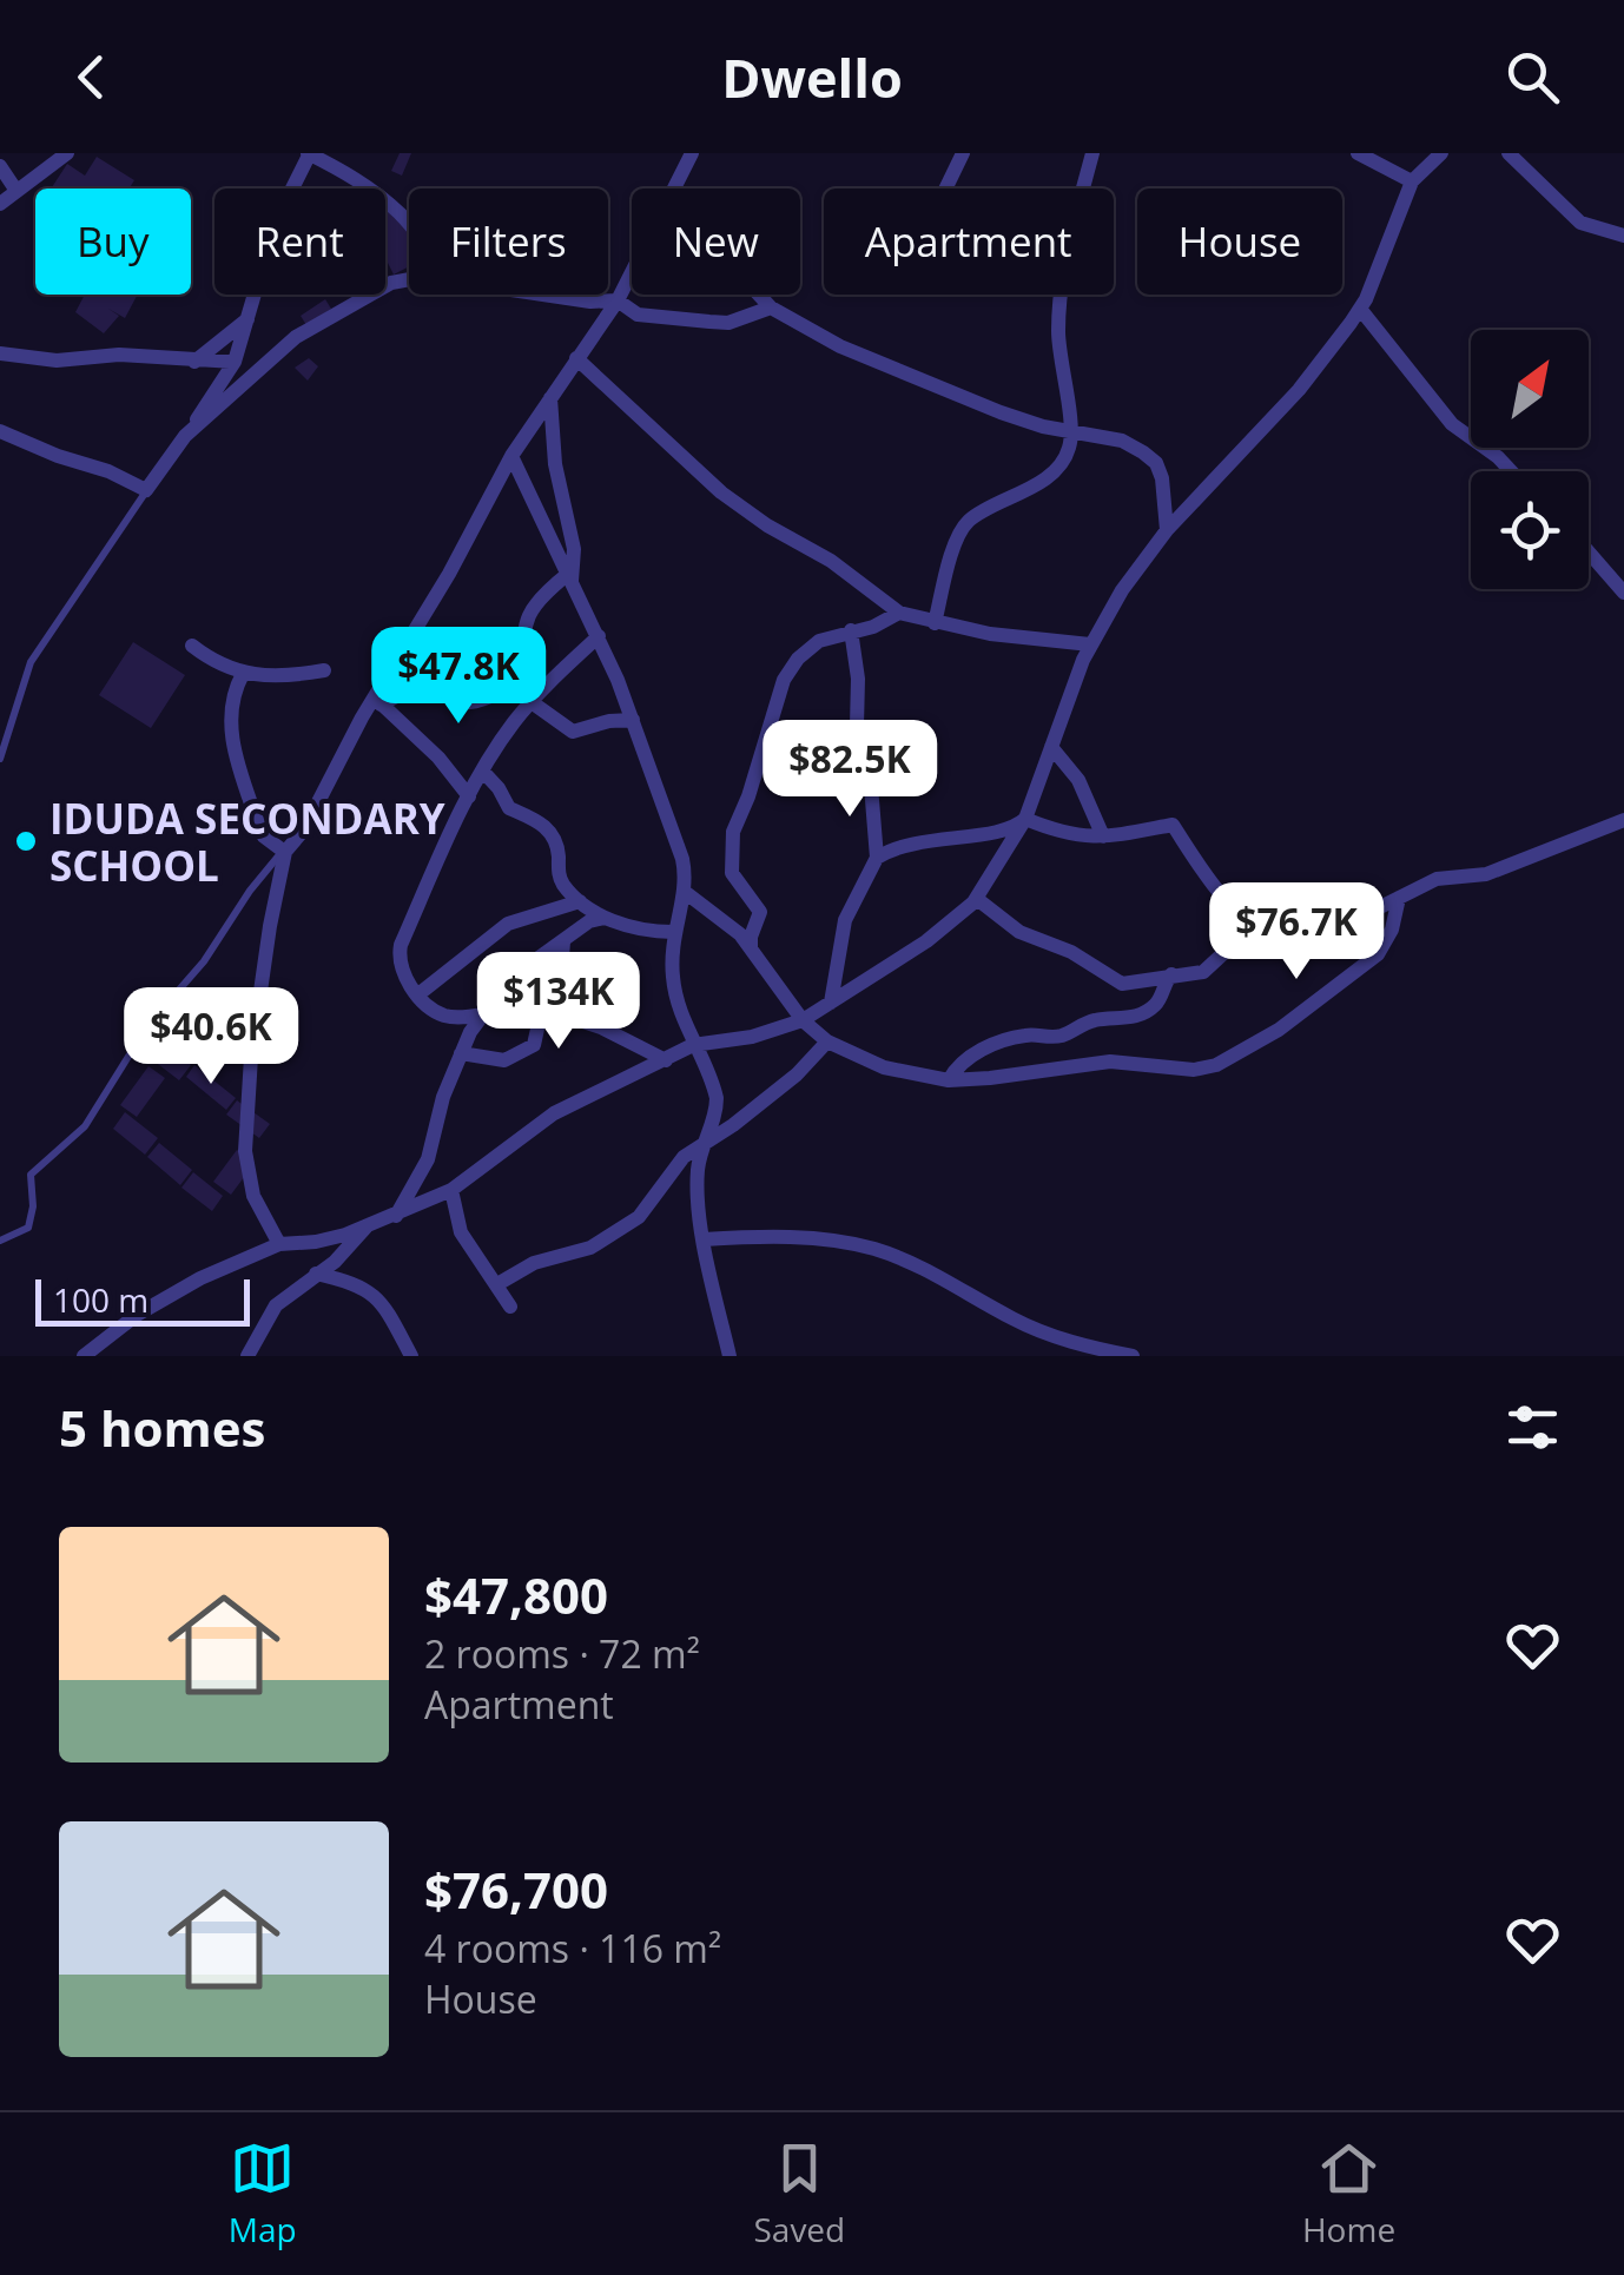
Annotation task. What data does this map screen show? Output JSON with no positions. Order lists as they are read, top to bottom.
{
  "places": ["IDUDA SECONDARY SCHOOL"],
  "scale_bar": "100 m",
  "north": "top right",
  "page": {
    "header": "Dwello",
    "chip": [
      "Buy",
      "Rent",
      "Filters",
      "New",
      "Apartment",
      "House"
    ],
    "price": [
      "$47.8K",
      "$82.5K",
      "$76.7K",
      "$134K",
      "$40.6K"
    ],
    "scale": "100 m",
    "heading": "5 homes",
    "list": [
      {
        "name": "$47,800",
        "note": "2 rooms · 72 m² · Apartment"
      },
      {
        "name": "$76,700",
        "note": "4 rooms · 116 m² · House"
      }
    ],
    "tabs": ["Map", "Saved", "Home"]
  }
}
